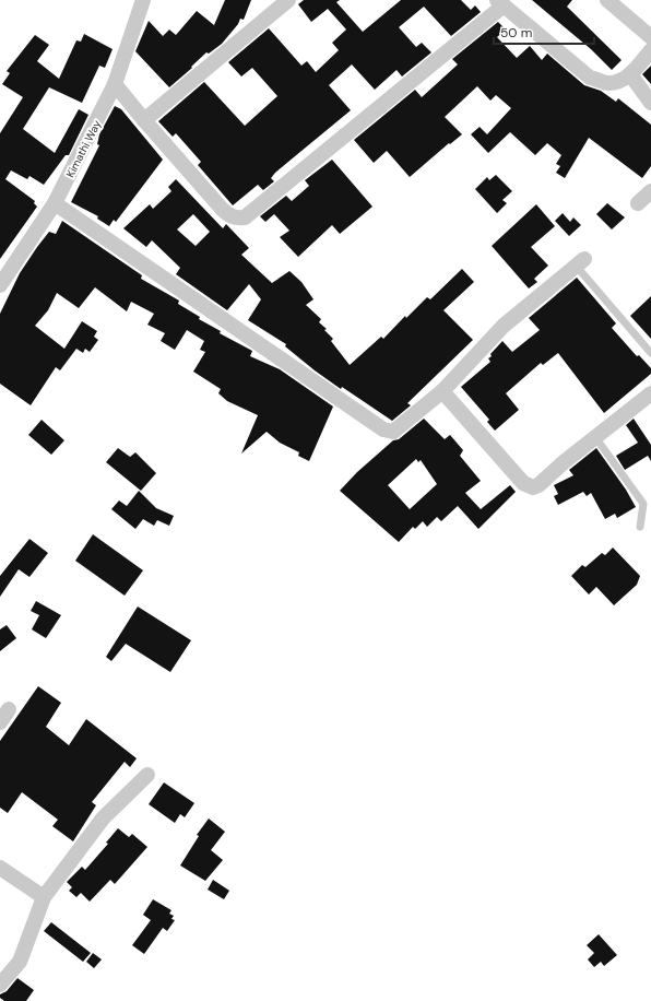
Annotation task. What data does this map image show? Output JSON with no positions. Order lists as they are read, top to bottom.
{
  "streets": {
    "street": ["Kimathi Way"]
  },
  "scale_bar": "50 m"
}
